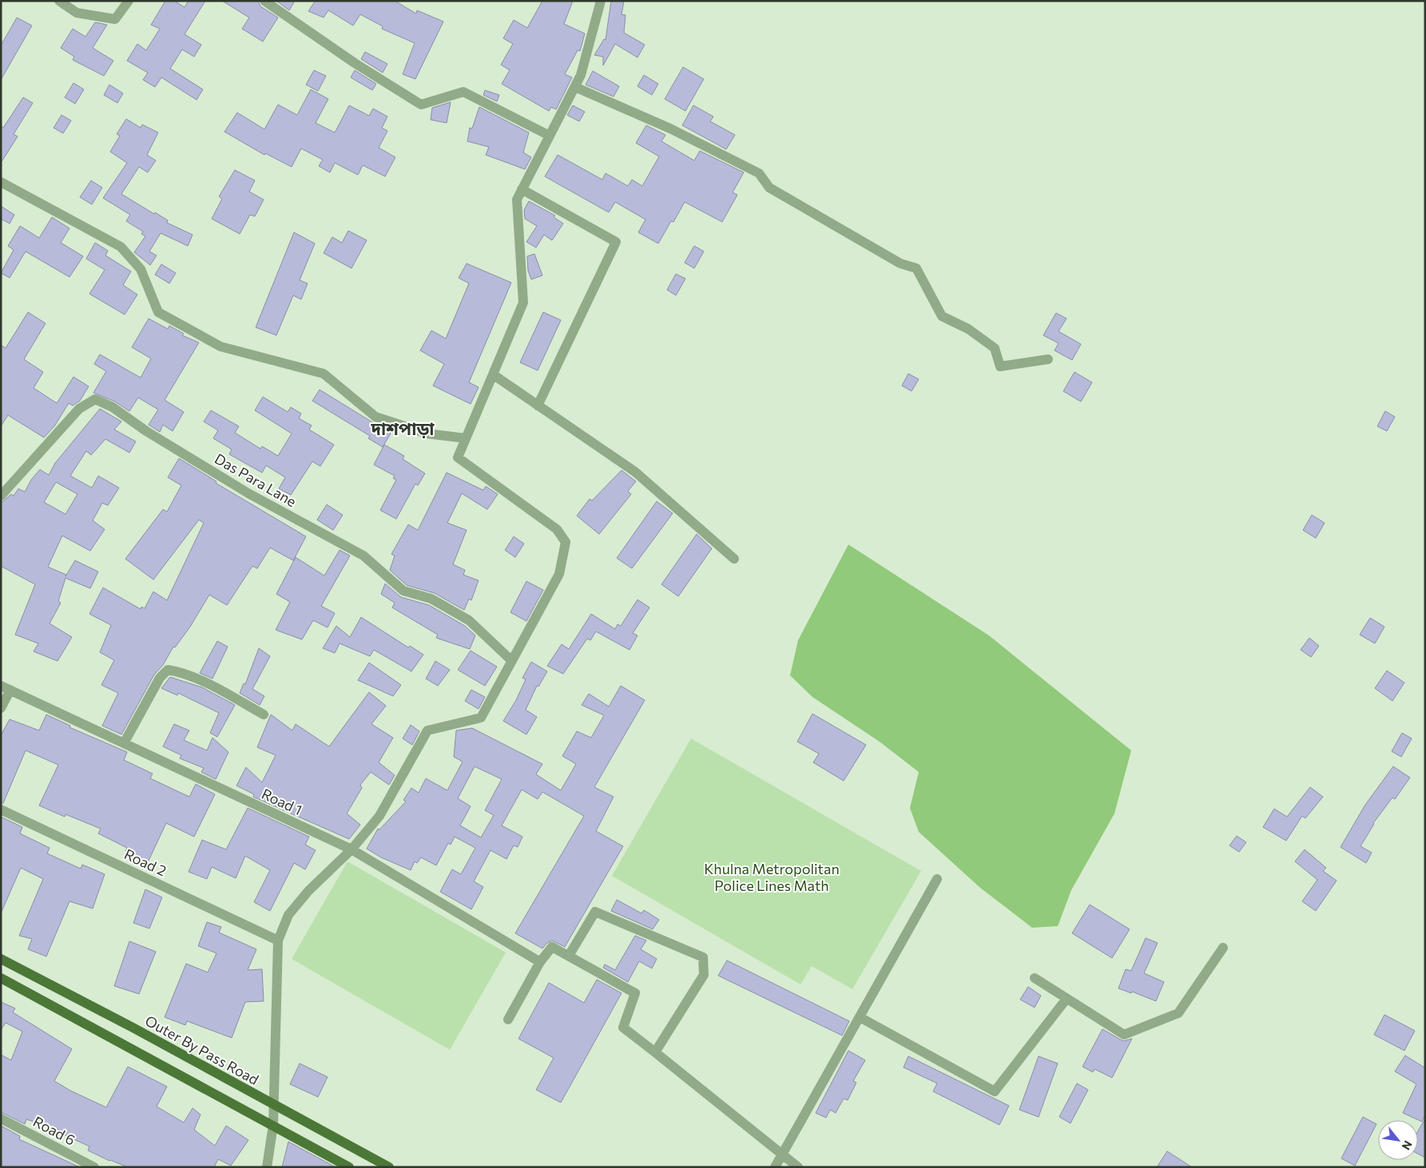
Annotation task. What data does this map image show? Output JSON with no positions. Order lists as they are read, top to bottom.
{
  "streets": {
    "main road": ["Outer By Pass Road"],
    "street": [
      "Das Para Lane",
      "Road 1",
      "Road 2",
      "Road 6"
    ]
  },
  "districts": ["দাশপাড়া"],
  "parks": ["Khulna Metropolitan Police Lines Math"],
  "north": "bottom right"
}
